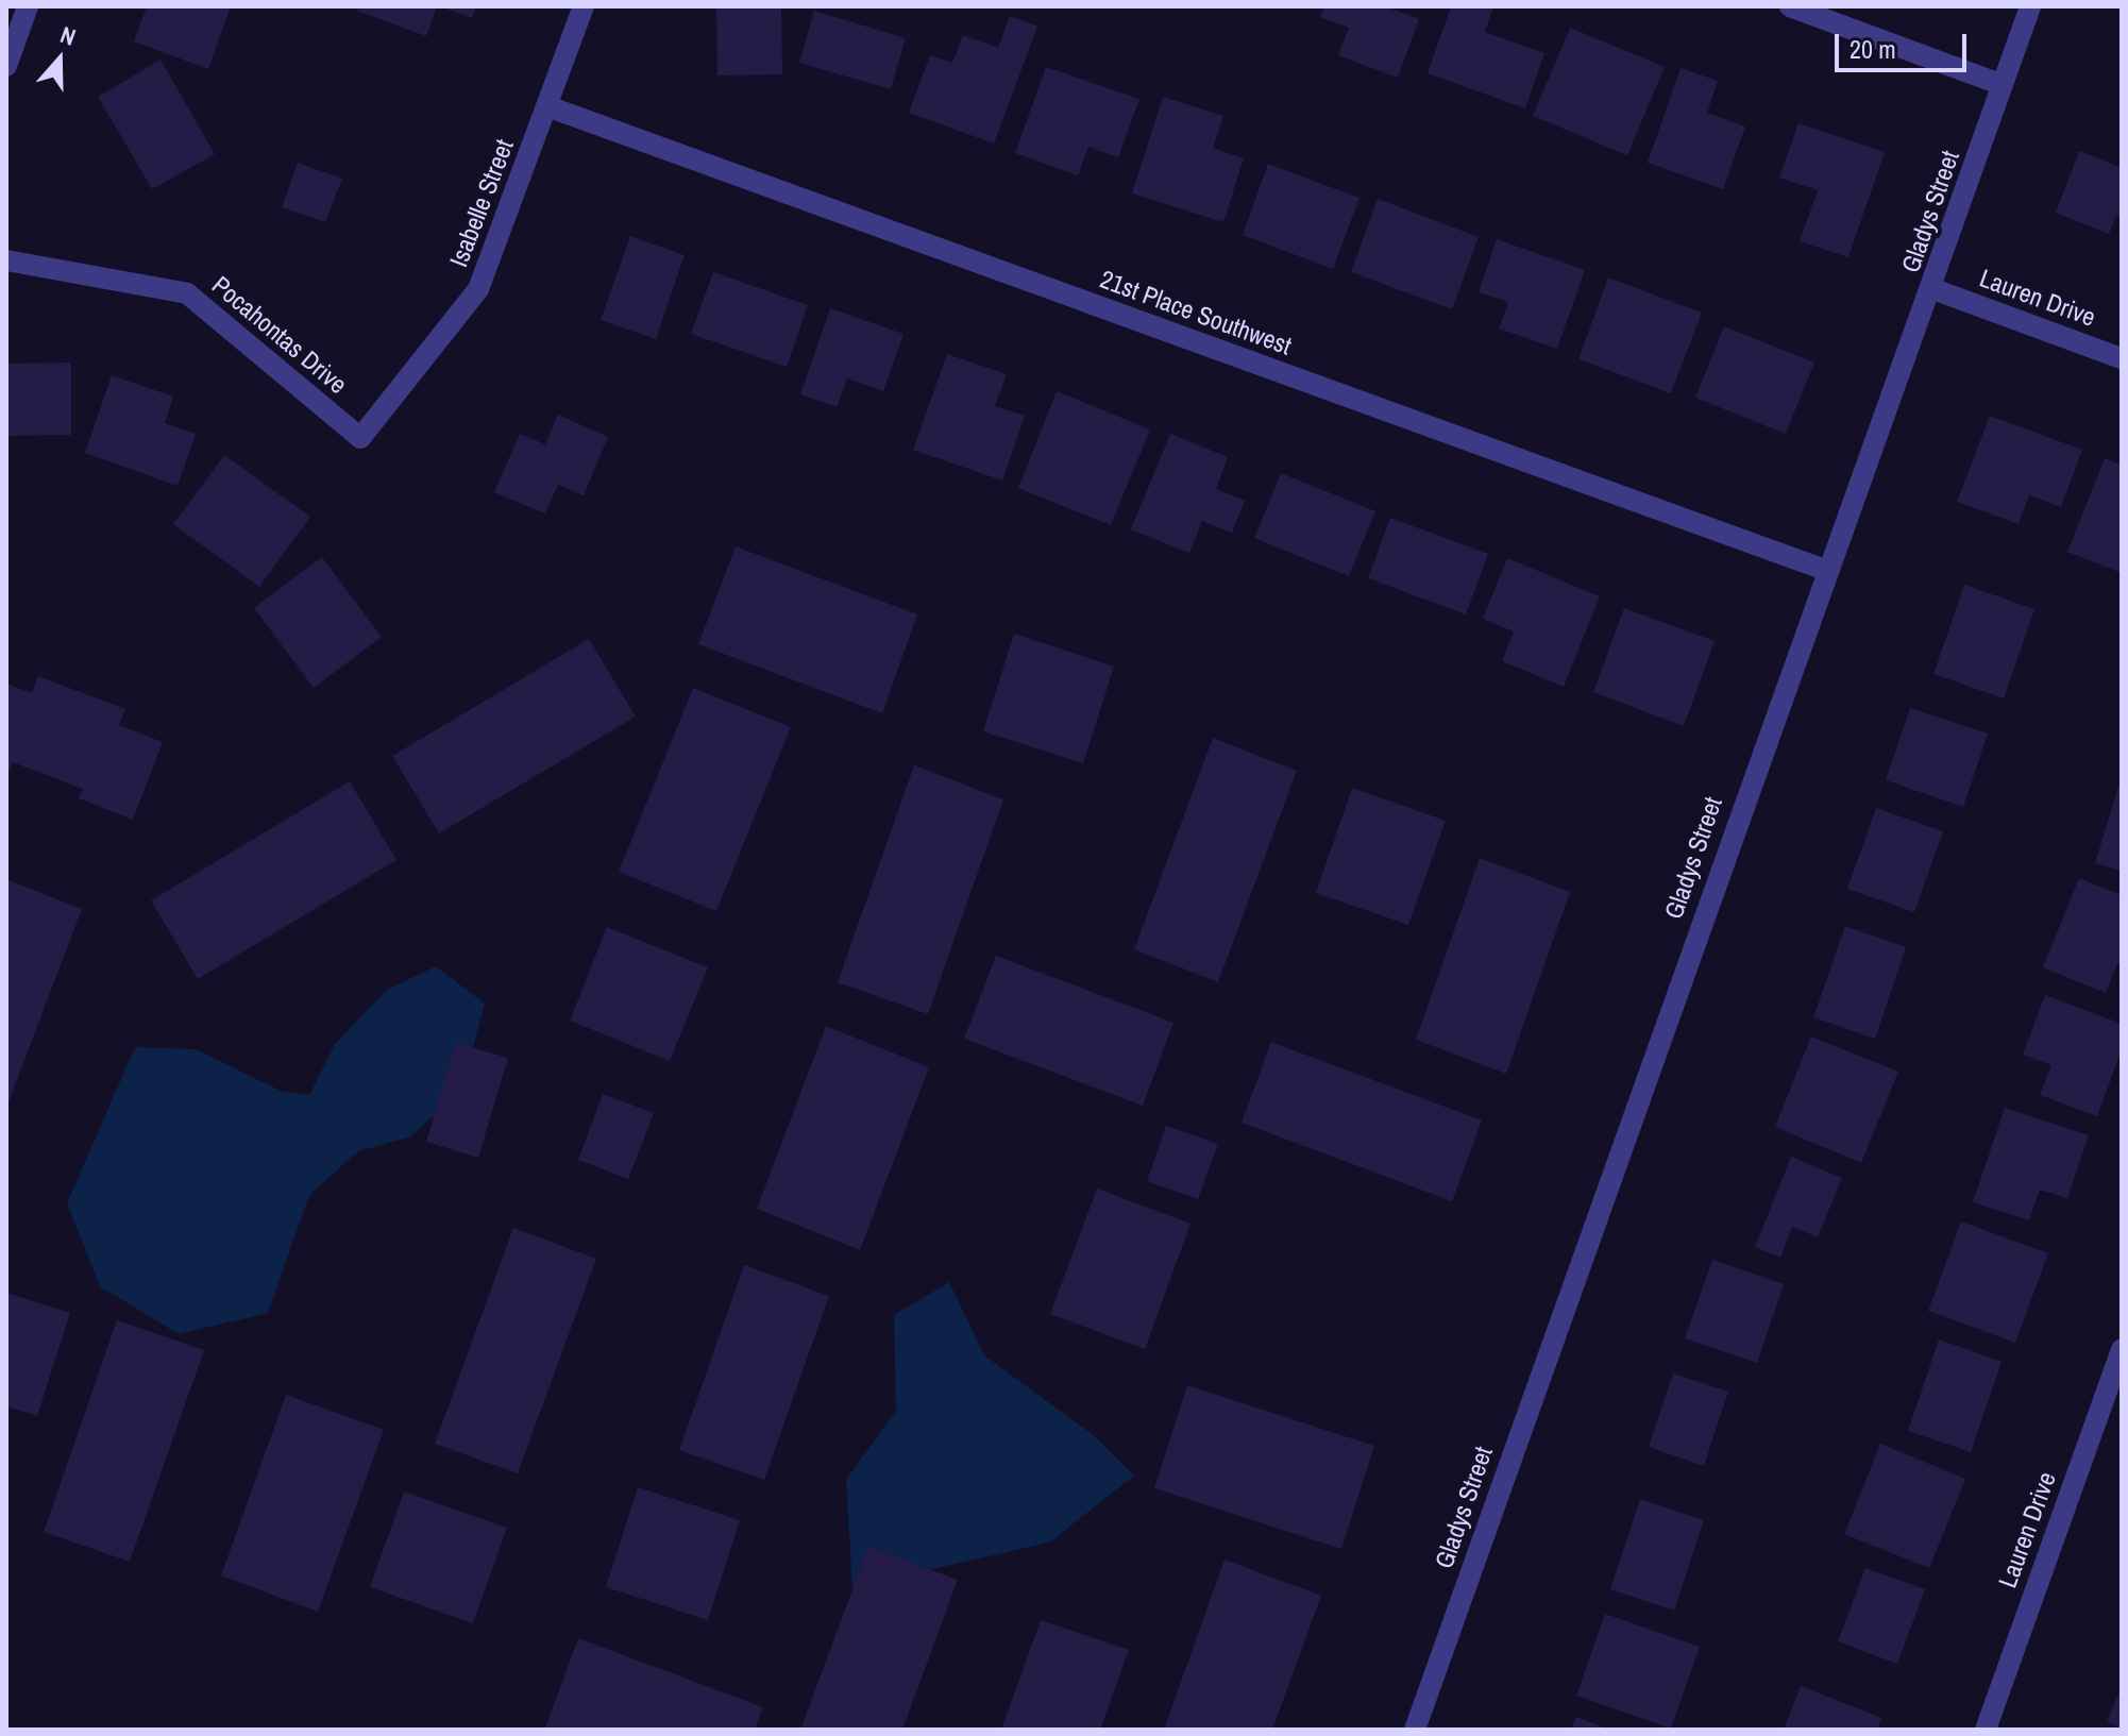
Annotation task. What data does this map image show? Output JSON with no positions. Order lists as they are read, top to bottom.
{
  "streets": {
    "street": [
      "Isabelle Street",
      "Gladys Street",
      "Lauren Drive",
      "21st Place Southwest",
      "Pocahontas Drive"
    ]
  },
  "crossings": [
    ["Isabelle Street", "21st Place Southwest"],
    ["Isabelle Street", "Pocahontas Drive"],
    ["Gladys Street", "Lauren Drive"],
    ["Gladys Street", "21st Place Southwest"]
  ],
  "scale_bar": "20 m",
  "north": "top"
}
